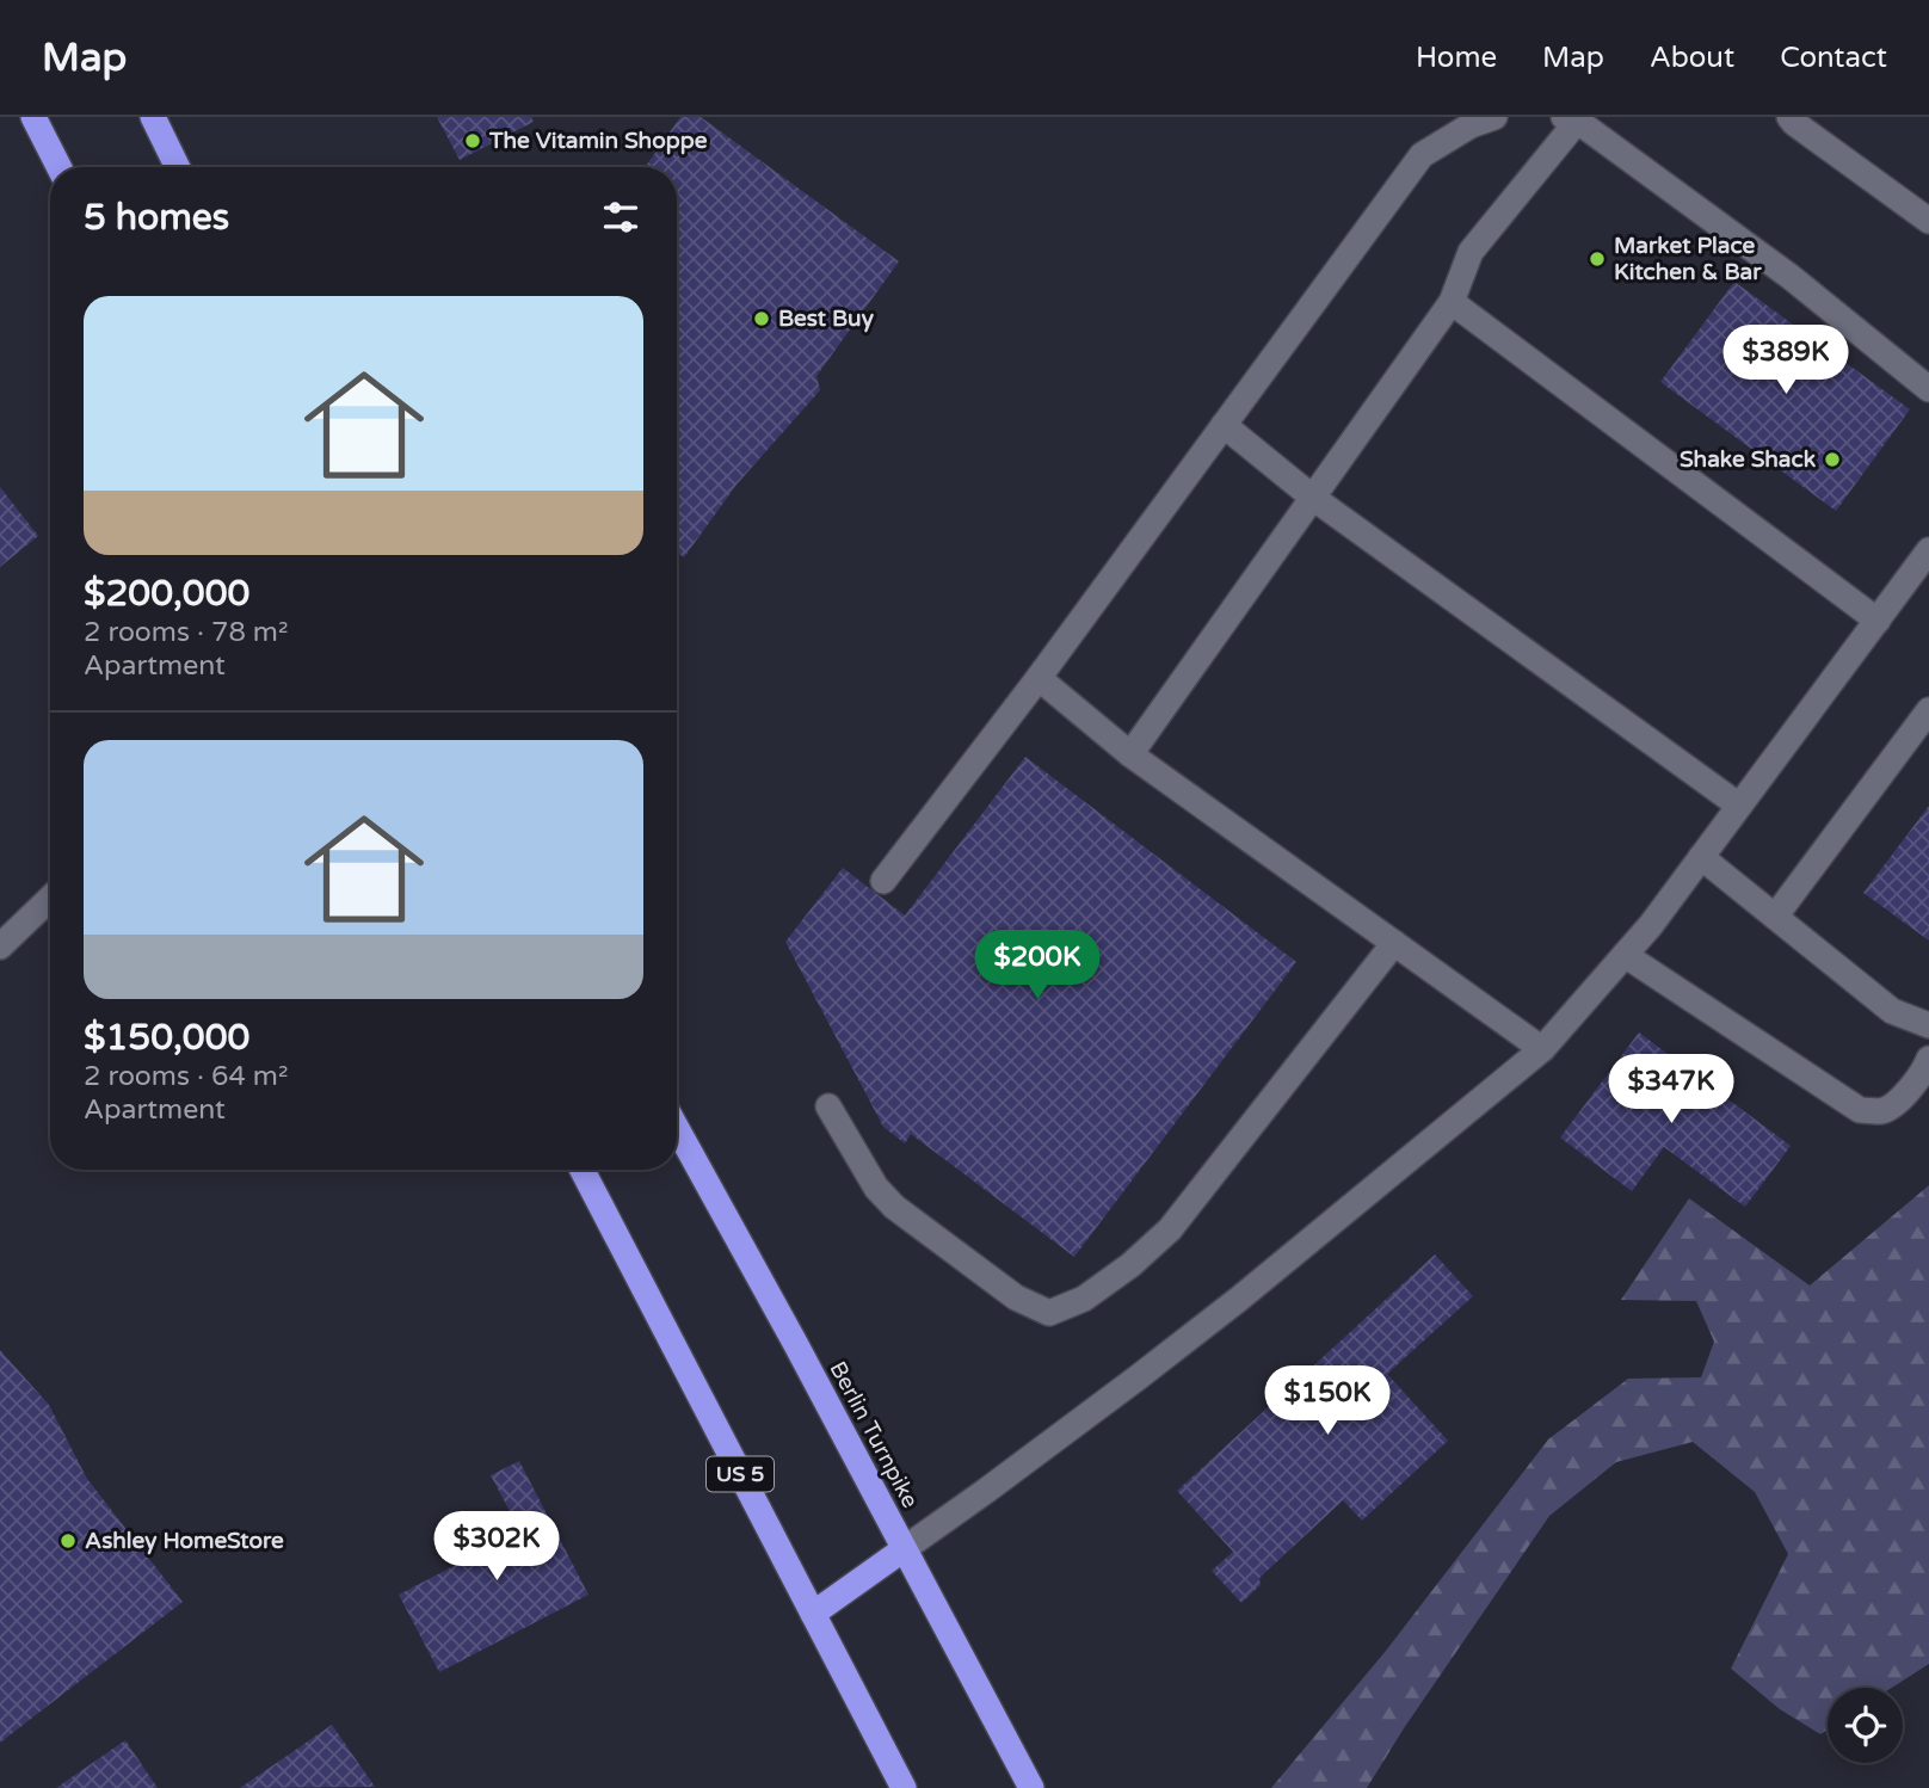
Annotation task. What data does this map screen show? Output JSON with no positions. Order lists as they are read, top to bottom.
{
  "streets": {
    "highway": ["Berlin Turnpike", "US 5"]
  },
  "places": [
    "The Vitamin Shoppe",
    "Market Place Kitchen & Bar",
    "Best Buy",
    "Shake Shack",
    "Ashley HomeStore"
  ],
  "page": {
    "header": "Map",
    "nav": [
      "Home",
      "Map",
      "About",
      "Contact"
    ],
    "heading": "5 homes",
    "list": [
      {
        "name": "$200,000",
        "note": "2 rooms · 78 m² · Apartment"
      },
      {
        "name": "$150,000",
        "note": "2 rooms · 64 m² · Apartment"
      }
    ],
    "price": [
      "$389K",
      "$200K",
      "$347K",
      "$150K",
      "$302K"
    ]
  }
}
